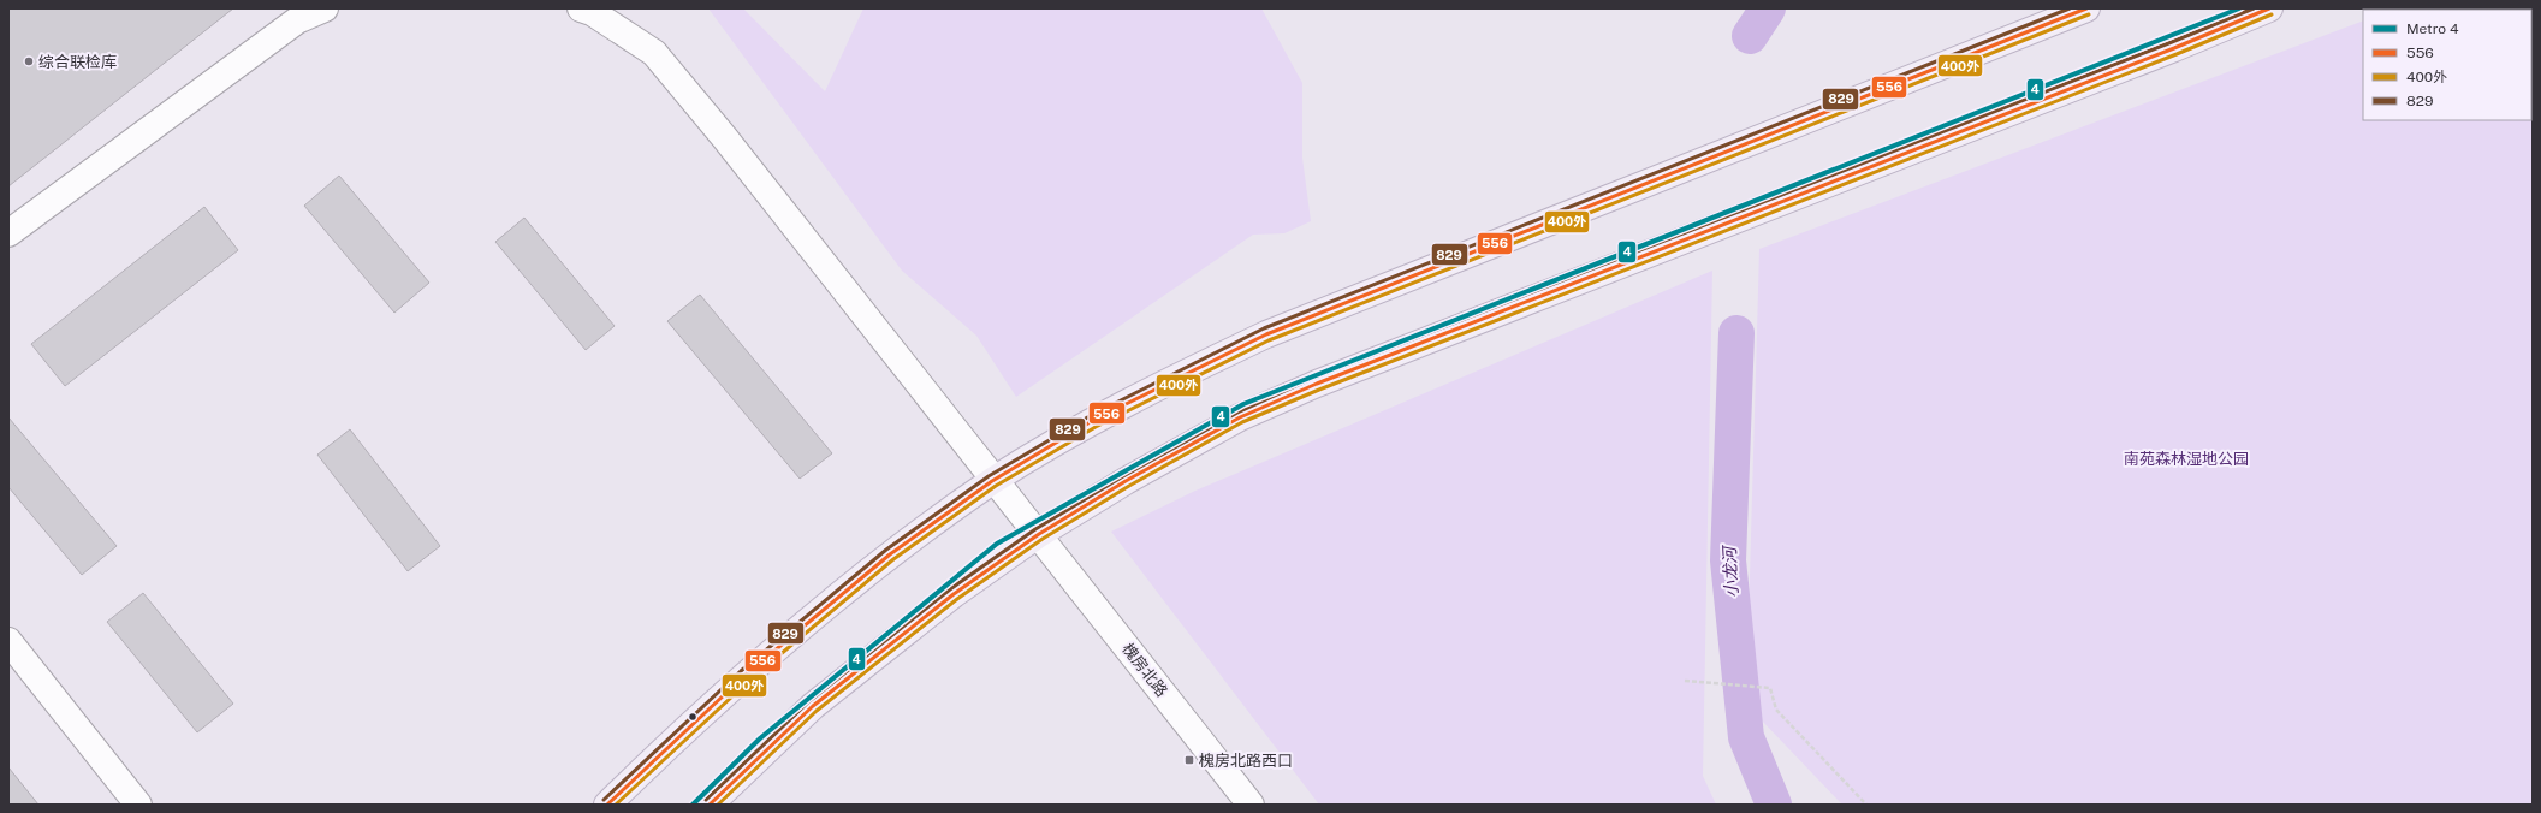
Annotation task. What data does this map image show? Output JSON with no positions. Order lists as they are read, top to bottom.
{
  "streets": {
    "street": ["槐房北路"]
  },
  "water": ["小龙河"],
  "parks": ["南苑森林湿地公园"],
  "places": {
    "other": ["综合联检库"],
    "transit": ["槐房北路西口"]
  },
  "lines": [
    "metro line 4",
    "transit line 556",
    "transit line 829",
    "transit line 400外"
  ],
  "legend": [
    "Metro 4",
    "556",
    "400外",
    "829"
  ]
}
